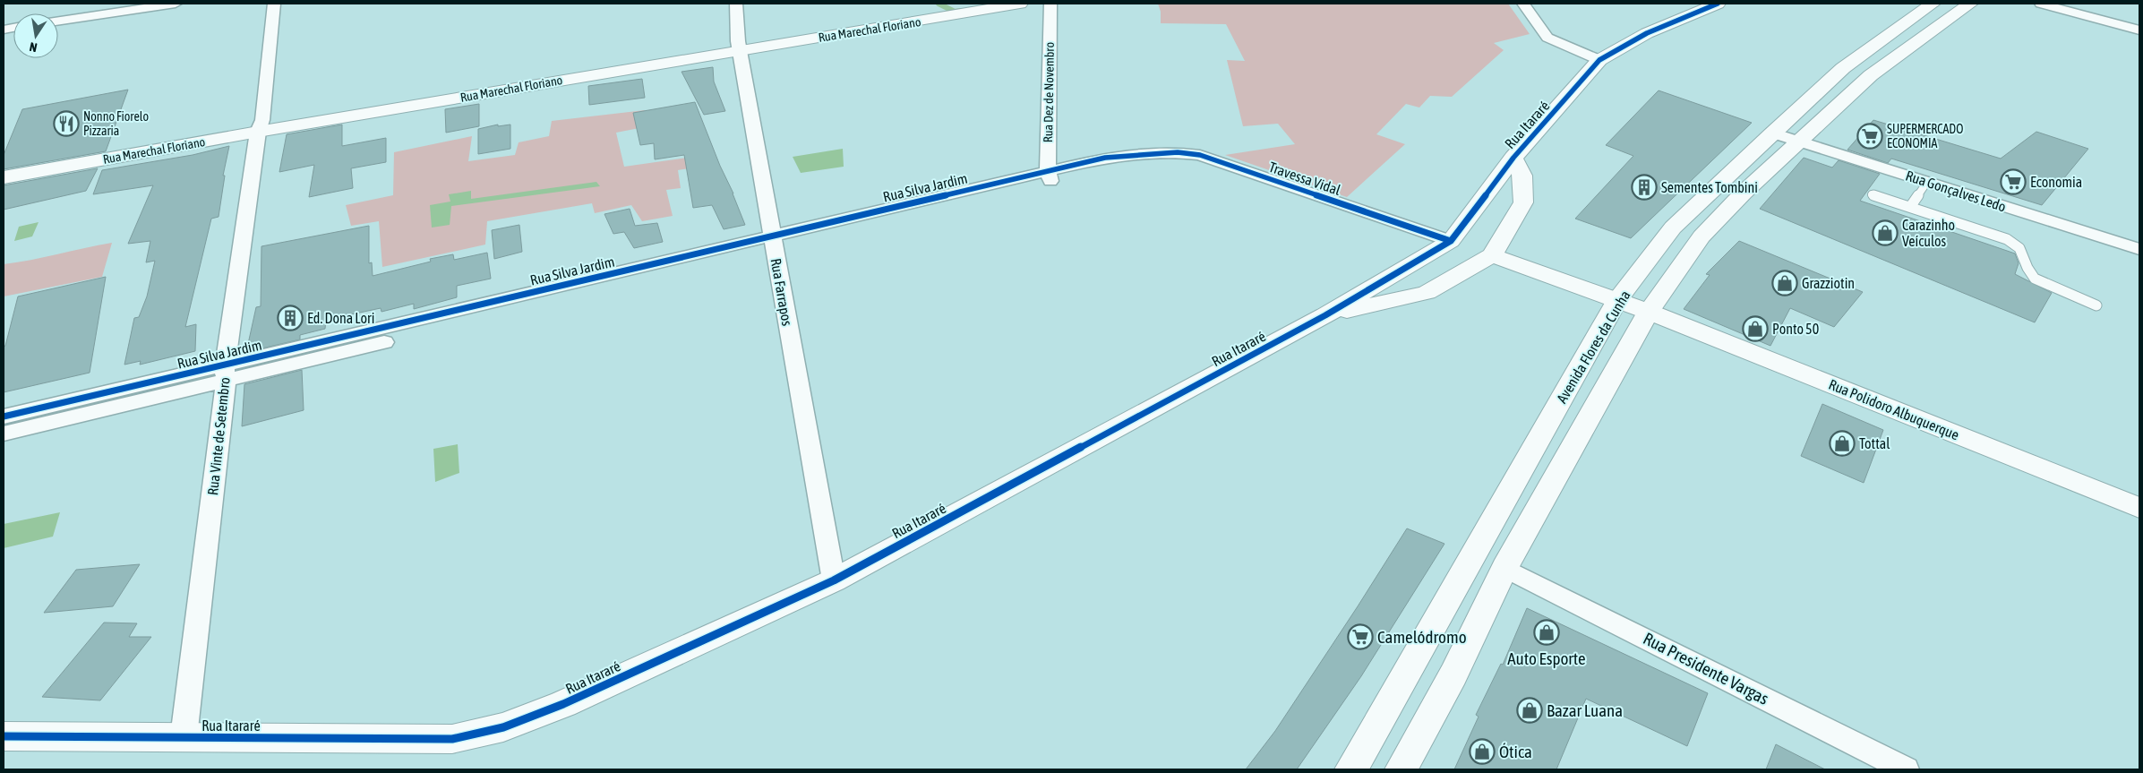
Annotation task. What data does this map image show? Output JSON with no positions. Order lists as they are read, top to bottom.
{
  "streets": {
    "street": [
      "Rua Marechal Floriano",
      "Rua Dez de Novembro",
      "Rua Itararé",
      "Travessa Vidal",
      "Rua Silva Jardim",
      "Rua Gonçalves Ledo",
      "Rua Farrapos",
      "Avenida Flores da Cunha",
      "Rua Polidoro Albuquerque",
      "Rua Vinte de Setembro",
      "Rua Presidente Vargas"
    ]
  },
  "crossings": [
    ["Rua Marechal Floriano", "Rua Farrapos"],
    ["Rua Marechal Floriano", "Rua Vinte de Setembro"],
    ["Rua Dez de Novembro", "Rua Silva Jardim"],
    ["Rua Itararé", "Travessa Vidal"],
    ["Rua Itararé", "Rua Farrapos"],
    ["Rua Itararé", "Rua Vinte de Setembro"],
    ["Travessa Vidal", "Rua Silva Jardim"],
    ["Rua Silva Jardim", "Rua Farrapos"],
    ["Rua Silva Jardim", "Rua Vinte de Setembro"],
    ["Rua Gonçalves Ledo", "Avenida Flores da Cunha"],
    ["Avenida Flores da Cunha", "Rua Polidoro Albuquerque"],
    ["Avenida Flores da Cunha", "Rua Presidente Vargas"]
  ],
  "places": {
    "restaurant": ["Nonno Fiorelo Pizzaria"],
    "supermarket": ["SUPERMERCADO ECONOMIA", "Economia", "Camelódromo"],
    "building": ["Sementes Tombini", "Ed. Dona Lori"],
    "shop": [
      "Carazinho Veículos",
      "Grazziotin",
      "Ponto 50",
      "Tottal",
      "Auto Esporte",
      "Bazar Luana",
      "Ótica"
    ]
  },
  "north": "bottom"
}
